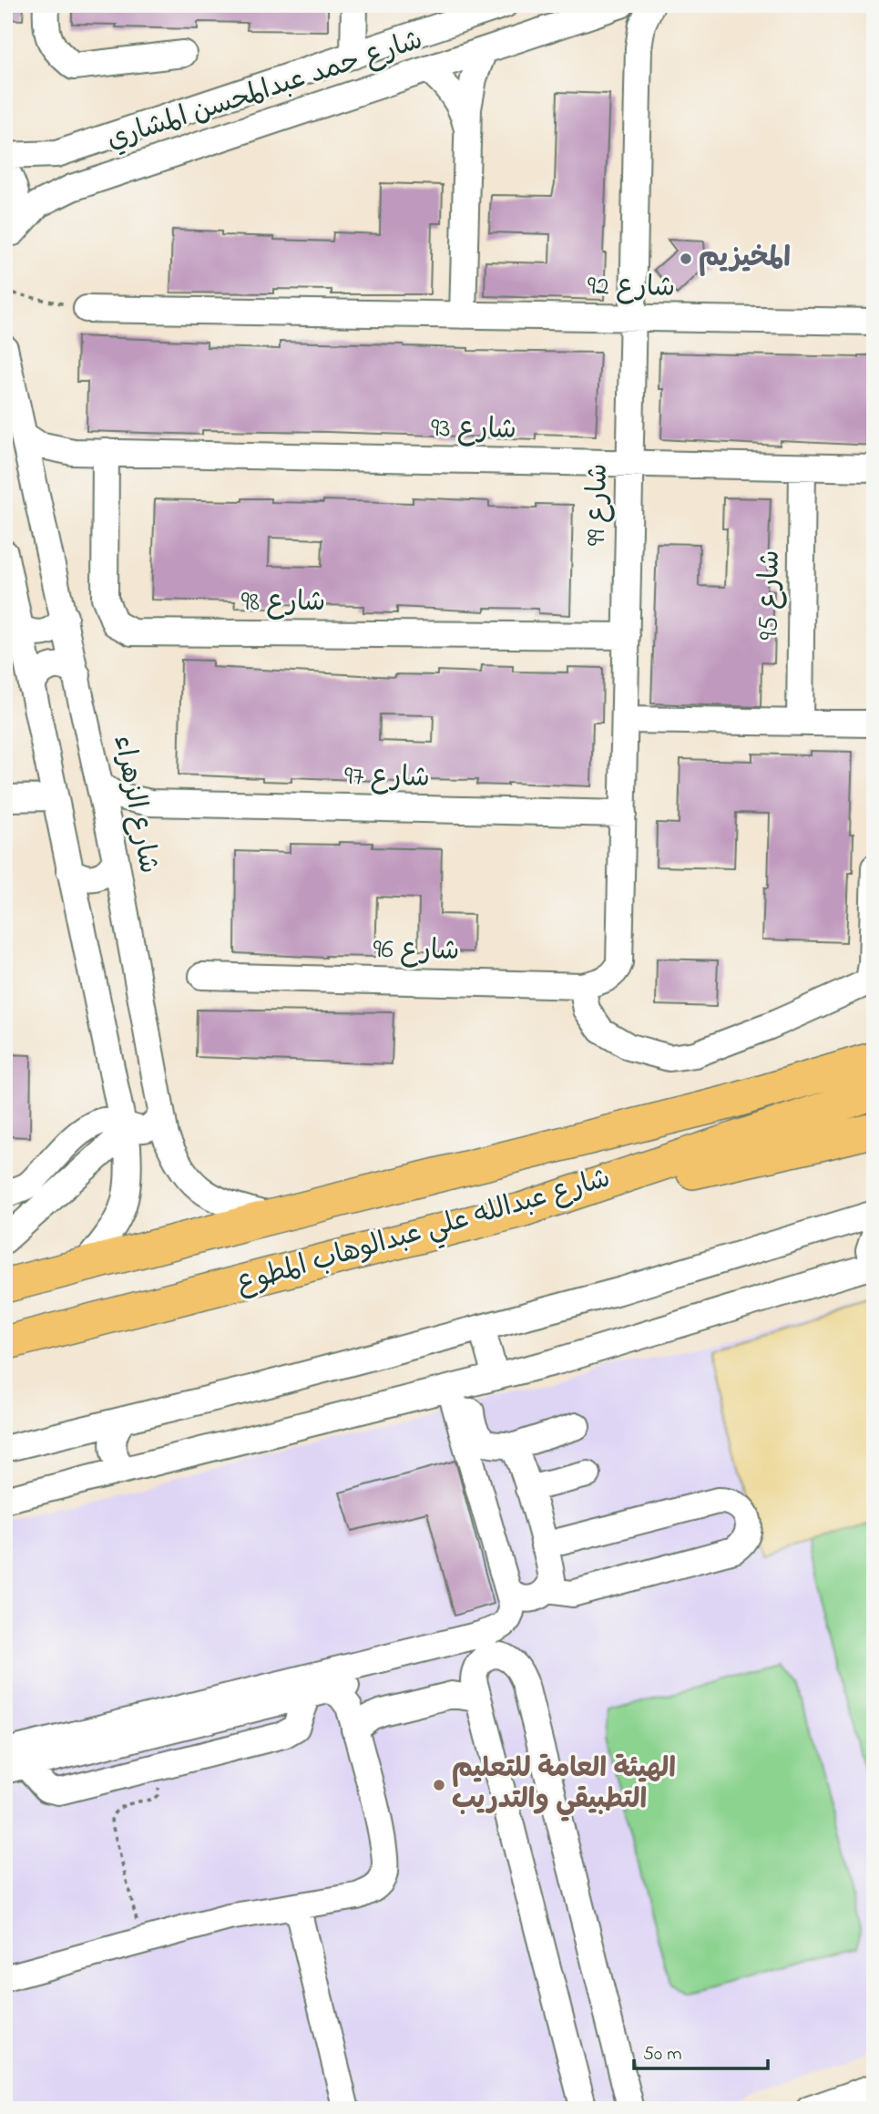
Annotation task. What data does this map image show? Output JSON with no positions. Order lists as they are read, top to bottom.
{
  "streets": {
    "main road": ["شارع عبدالله علي عبدالوهاب المطوع"],
    "street": [
      "شارع حمد عبدالمحسن المشاري",
      "شارع 92",
      "شارع 93",
      "شارع 99",
      "شارع 95",
      "شارع 98",
      "شارع 97",
      "شارع الزهراء",
      "شارع 96"
    ]
  },
  "crossings": [
    ["شارع 92", "شارع 99"],
    ["شارع 93", "شارع 99"],
    ["شارع 93", "شارع 95"],
    ["شارع 93", "شارع 98"],
    ["شارع 93", "شارع الزهراء"],
    ["شارع 99", "شارع 98"],
    ["شارع 99", "شارع 97"],
    ["شارع 99", "شارع 96"],
    ["شارع 97", "شارع الزهراء"],
    ["شارع الزهراء", "شارع عبدالله علي عبدالوهاب المطوع"]
  ],
  "places": ["المخيزيم", "الهيئة العامة للتعليم التطبيقي والتدريب"],
  "scale_bar": "50 m"
}
